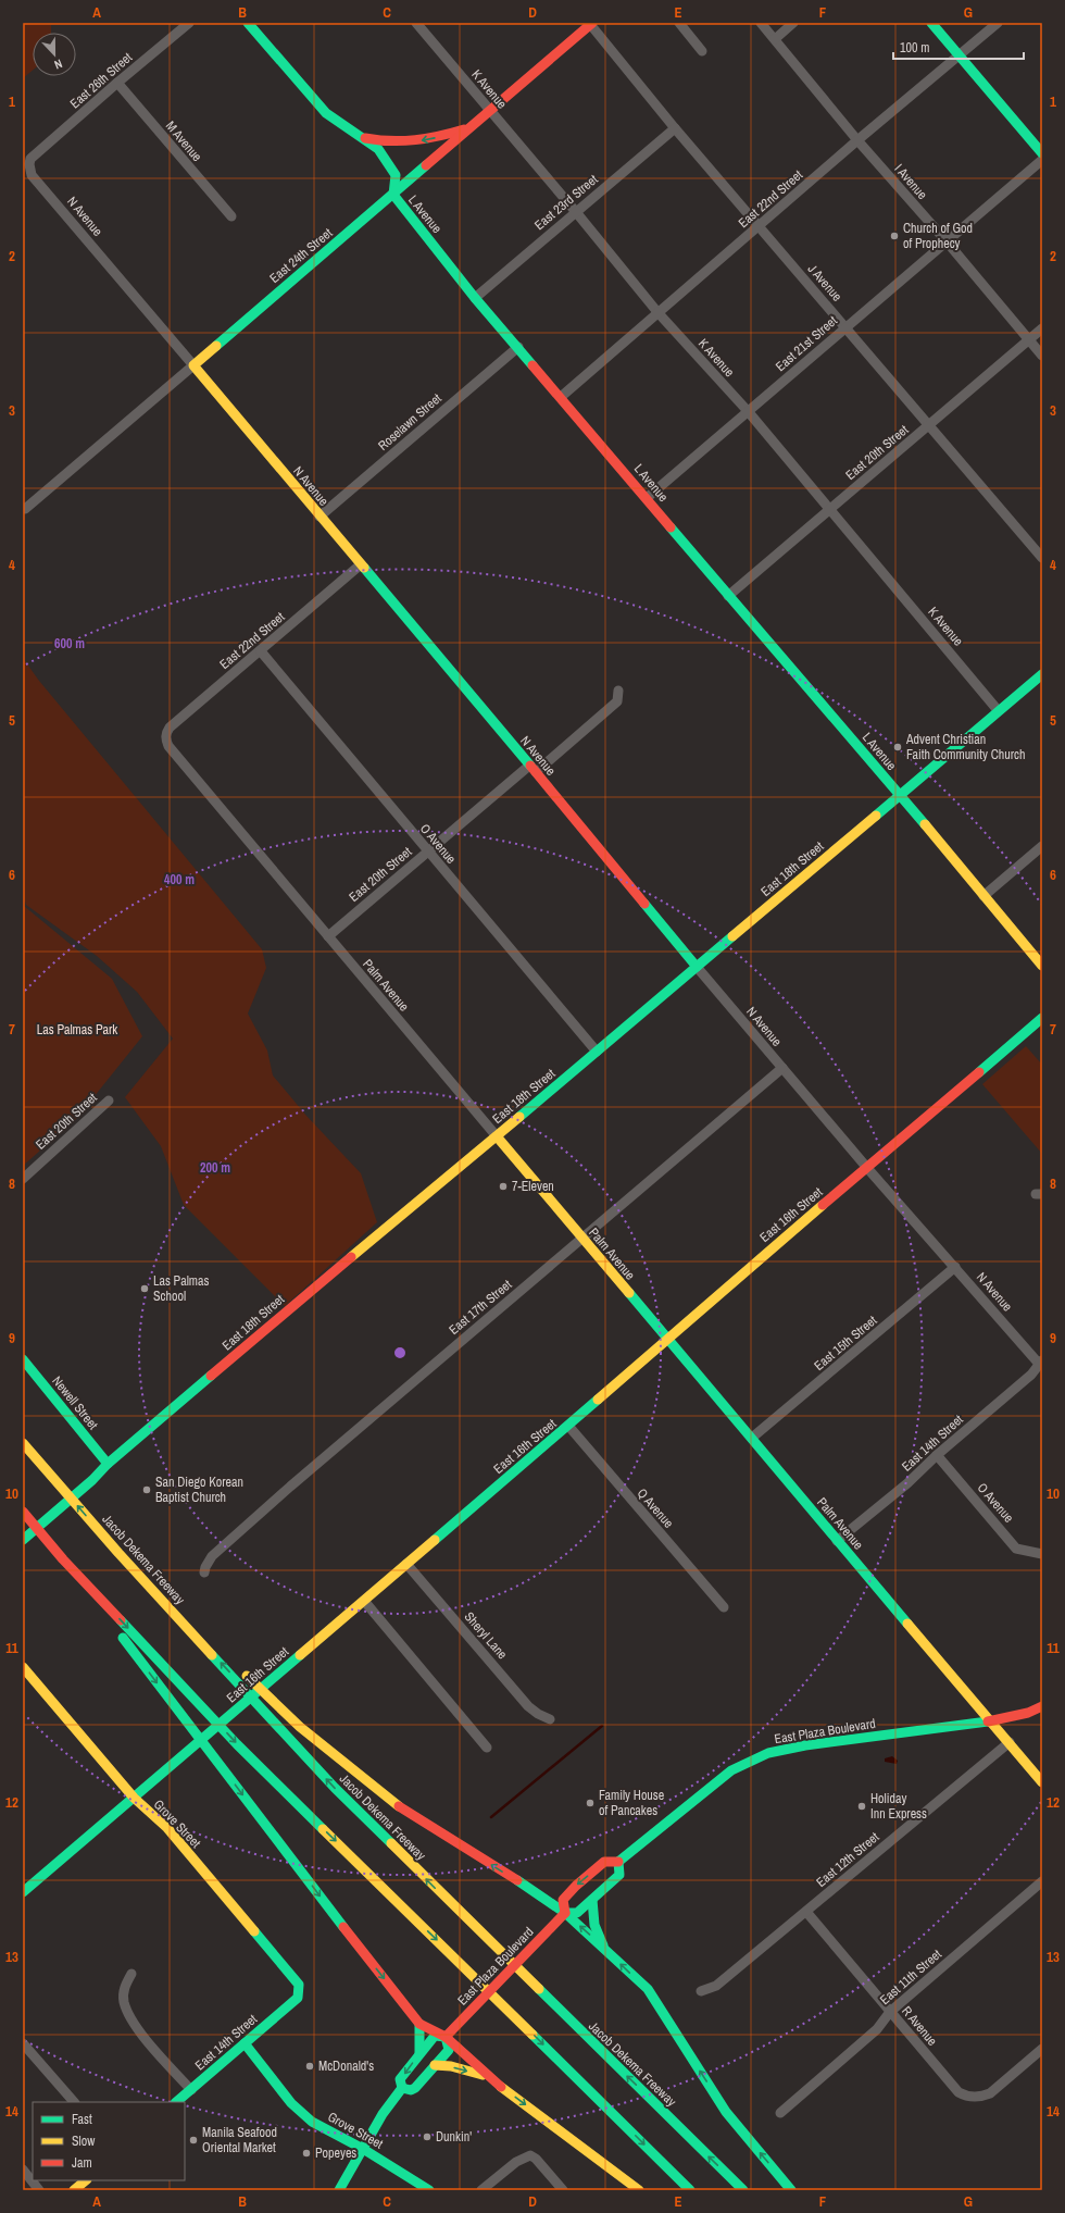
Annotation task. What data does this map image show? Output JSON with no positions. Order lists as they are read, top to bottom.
{
  "streets": {
    "main road": [
      "L Avenue",
      "N Avenue",
      "East 24th Street",
      "East 18th Street",
      "Palm Avenue",
      "East 16th Street",
      "Newell Street",
      "East 14th Street",
      "Jacob Dekema Freeway",
      "East Plaza Boulevard",
      "Grove Street"
    ],
    "street": [
      "East 26th Street",
      "K Avenue",
      "M Avenue",
      "I Avenue",
      "East 22nd Street",
      "East 23rd Street",
      "J Avenue",
      "East 21st Street",
      "Roselawn Street",
      "East 20th Street",
      "O Avenue",
      "East 17th Street",
      "East 15th Street",
      "Q Avenue",
      "Sheryl Lane",
      "East 12th Street",
      "East 11th Street",
      "R Avenue"
    ]
  },
  "crossings": [
    ["East 26th Street", "M Avenue"],
    ["East 26th Street", "N Avenue"],
    ["K Avenue", "East 22nd Street"],
    ["K Avenue", "East 23rd Street"],
    ["K Avenue", "East 24th Street"],
    ["K Avenue", "East 21st Street"],
    ["K Avenue", "East 20th Street"],
    ["K Avenue", "East 18th Street"],
    ["I Avenue", "East 22nd Street"],
    ["I Avenue", "East 21st Street"],
    ["I Avenue", "East 20th Street"],
    ["East 22nd Street", "L Avenue"],
    ["East 22nd Street", "N Avenue"],
    ["East 22nd Street", "J Avenue"],
    ["East 22nd Street", "O Avenue"],
    ["East 22nd Street", "Palm Avenue"],
    ["East 23rd Street", "L Avenue"],
    ["East 23rd Street", "J Avenue"],
    ["L Avenue", "East 24th Street"],
    ["L Avenue", "East 21st Street"],
    ["L Avenue", "Roselawn Street"],
    ["L Avenue", "East 20th Street"],
    ["L Avenue", "East 18th Street"],
    ["N Avenue", "East 24th Street"],
    ["N Avenue", "Roselawn Street"],
    ["N Avenue", "East 20th Street"],
    ["N Avenue", "East 18th Street"],
    ["N Avenue", "East 16th Street"],
    ["N Avenue", "East 17th Street"],
    ["N Avenue", "East 15th Street"],
    ["N Avenue", "East 14th Street"],
    ["East 24th Street", "J Avenue"],
    ["J Avenue", "East 21st Street"],
    ["J Avenue", "East 20th Street"],
    ["East 20th Street", "O Avenue"],
    ["East 20th Street", "Palm Avenue"],
    ["O Avenue", "East 18th Street"],
    ["O Avenue", "East 14th Street"],
    ["East 18th Street", "Palm Avenue"],
    ["East 18th Street", "Newell Street"],
    ["Palm Avenue", "East 16th Street"],
    ["Palm Avenue", "East 17th Street"],
    ["Palm Avenue", "East 15th Street"],
    ["Palm Avenue", "East 14th Street"],
    ["Palm Avenue", "East Plaza Boulevard"],
    ["Palm Avenue", "East 12th Street"],
    ["East 16th Street", "Q Avenue"],
    ["East 16th Street", "Sheryl Lane"],
    ["East 16th Street", "Grove Street"],
    ["East 14th Street", "Grove Street"],
    ["East Plaza Boulevard", "Grove Street"],
    ["East 12th Street", "R Avenue"],
    ["East 11th Street", "R Avenue"]
  ],
  "parks": ["Las Palmas Park"],
  "places": [
    "Church of God of Prophecy",
    "Advent Christian Faith Community Church",
    "7-Eleven",
    "Las Palmas School",
    "San Diego Korean Baptist Church",
    "Family House of Pancakes",
    "Holiday Inn Express",
    "McDonald's",
    "Dunkin'",
    "Manila Seafood Oriental Market",
    "Popeyes"
  ],
  "legend": ["Fast", "Slow", "Jam"],
  "scale_bar": "100 m",
  "north": "bottom",
  "grid": {
    "columns": [
      "A",
      "B",
      "C",
      "D",
      "E",
      "F",
      "G"
    ],
    "rows": [
      "1",
      "2",
      "3",
      "4",
      "5",
      "6",
      "7",
      "8",
      "9",
      "10",
      "11",
      "12",
      "13",
      "14"
    ]
  },
  "rings": ["600 m", "400 m", "200 m"]
}
